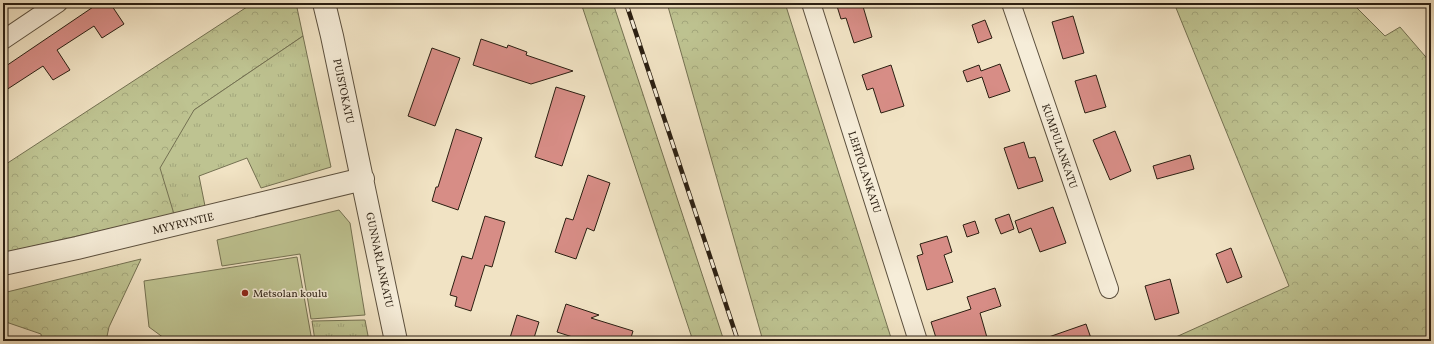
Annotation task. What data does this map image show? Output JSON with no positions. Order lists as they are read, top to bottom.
{
  "streets": {
    "street": [
      "PUISTOKATU",
      "KUMPULANKATU",
      "LEHTOLANKATU",
      "MYYRYNTIE",
      "GUNNARLANKATU"
    ]
  },
  "crossings": [
    ["PUISTOKATU", "MYYRYNTIE"],
    ["PUISTOKATU", "GUNNARLANKATU"],
    ["MYYRYNTIE", "GUNNARLANKATU"]
  ],
  "places": ["Metsolan koulu"]
}
